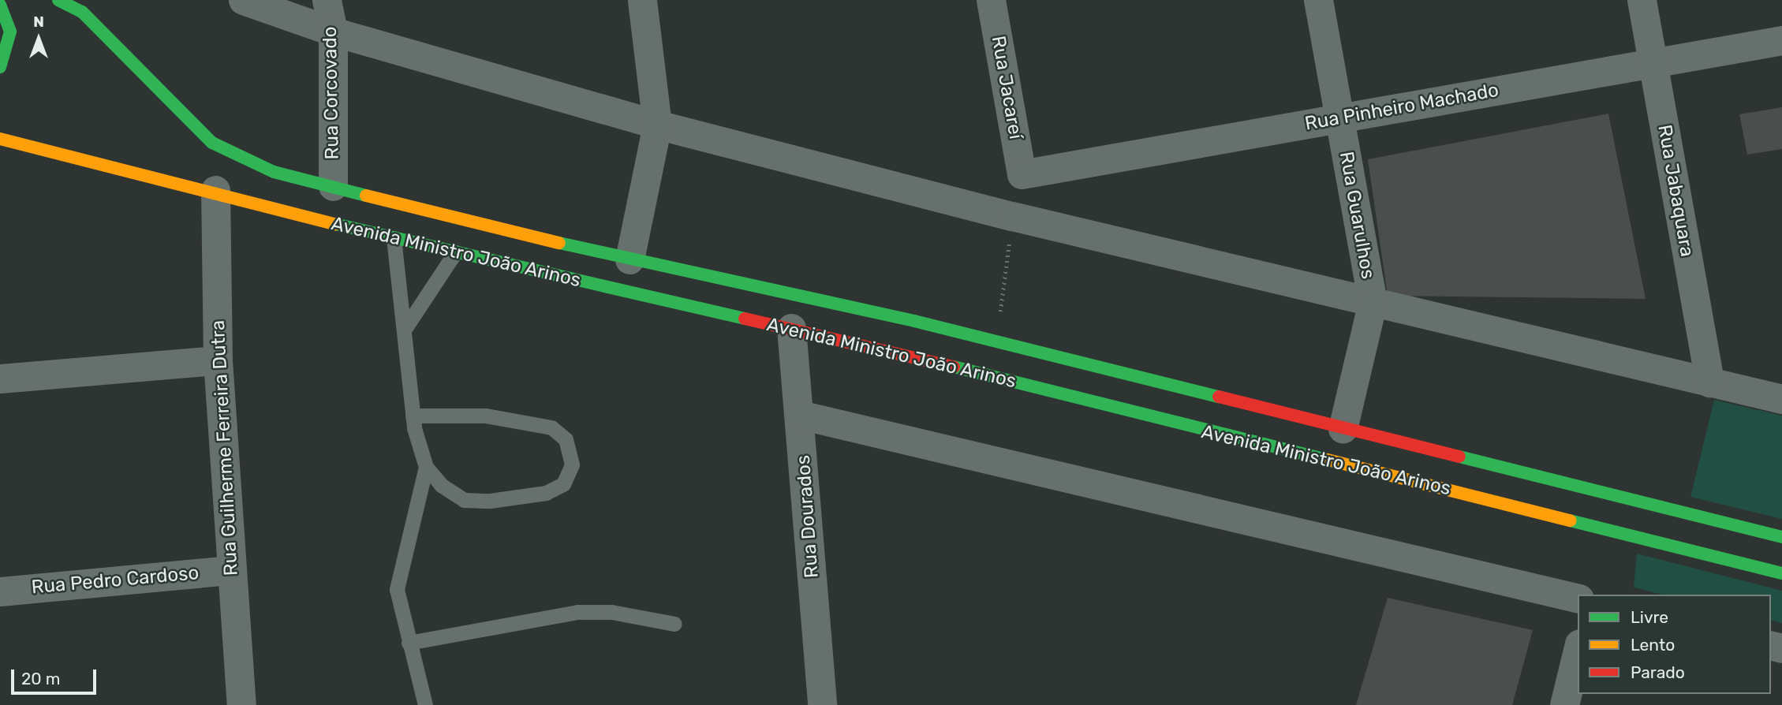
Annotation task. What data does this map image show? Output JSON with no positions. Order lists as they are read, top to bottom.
{
  "streets": {
    "highway": ["Avenida Ministro João Arinos"],
    "street": [
      "Rua Jacareí",
      "Rua Corcovado",
      "Rua Pinheiro Machado",
      "Rua Jabaquara",
      "Rua Guarulhos",
      "Rua Guilherme Ferreira Dutra",
      "Rua Dourados",
      "Rua Pedro Cardoso"
    ]
  },
  "crossings": [
    ["Rua Jacareí", "Rua Pinheiro Machado"],
    ["Rua Corcovado", "Avenida Ministro João Arinos"],
    ["Rua Pinheiro Machado", "Rua Jabaquara"],
    ["Rua Pinheiro Machado", "Rua Guarulhos"],
    ["Rua Guarulhos", "Avenida Ministro João Arinos"],
    ["Avenida Ministro João Arinos", "Rua Guilherme Ferreira Dutra"],
    ["Avenida Ministro João Arinos", "Rua Dourados"],
    ["Rua Guilherme Ferreira Dutra", "Rua Pedro Cardoso"]
  ],
  "legend": ["Livre", "Lento", "Parado"],
  "scale_bar": "20 m",
  "north": "top"
}
